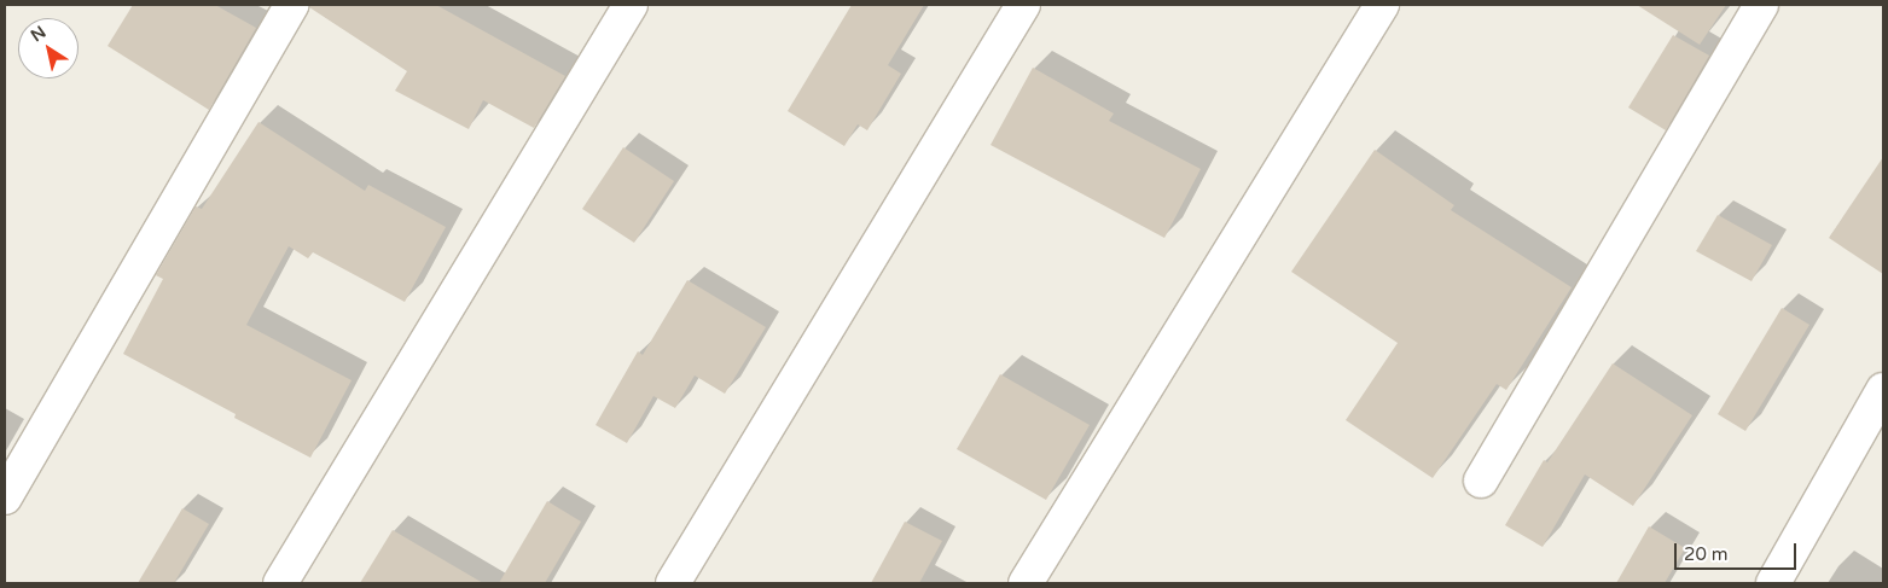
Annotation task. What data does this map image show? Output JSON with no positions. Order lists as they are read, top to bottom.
{
  "scale_bar": "20 m",
  "north": "top left"
}
